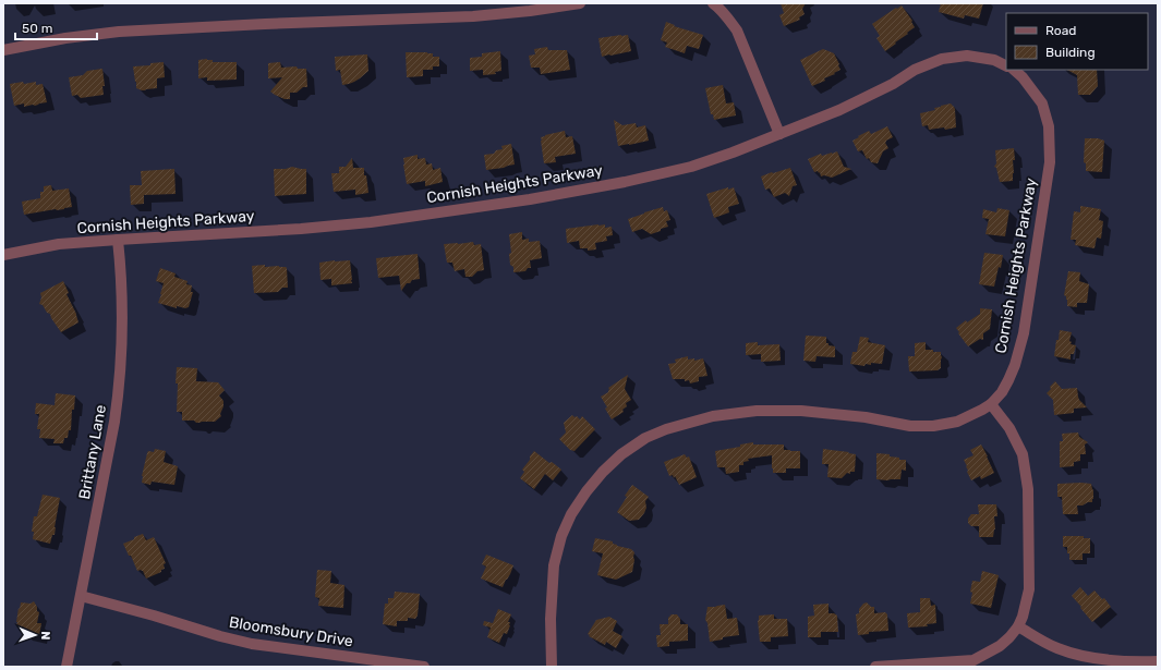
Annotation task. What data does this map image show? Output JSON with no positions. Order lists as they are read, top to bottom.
{
  "streets": {
    "street": ["Cornish Heights Parkway", "Brittany Lane", "Bloomsbury Drive"]
  },
  "crossings": [
    ["Cornish Heights Parkway", "Brittany Lane"],
    ["Brittany Lane", "Bloomsbury Drive"]
  ],
  "legend": ["Road", "Building"],
  "scale_bar": "50 m",
  "north": "right"
}
